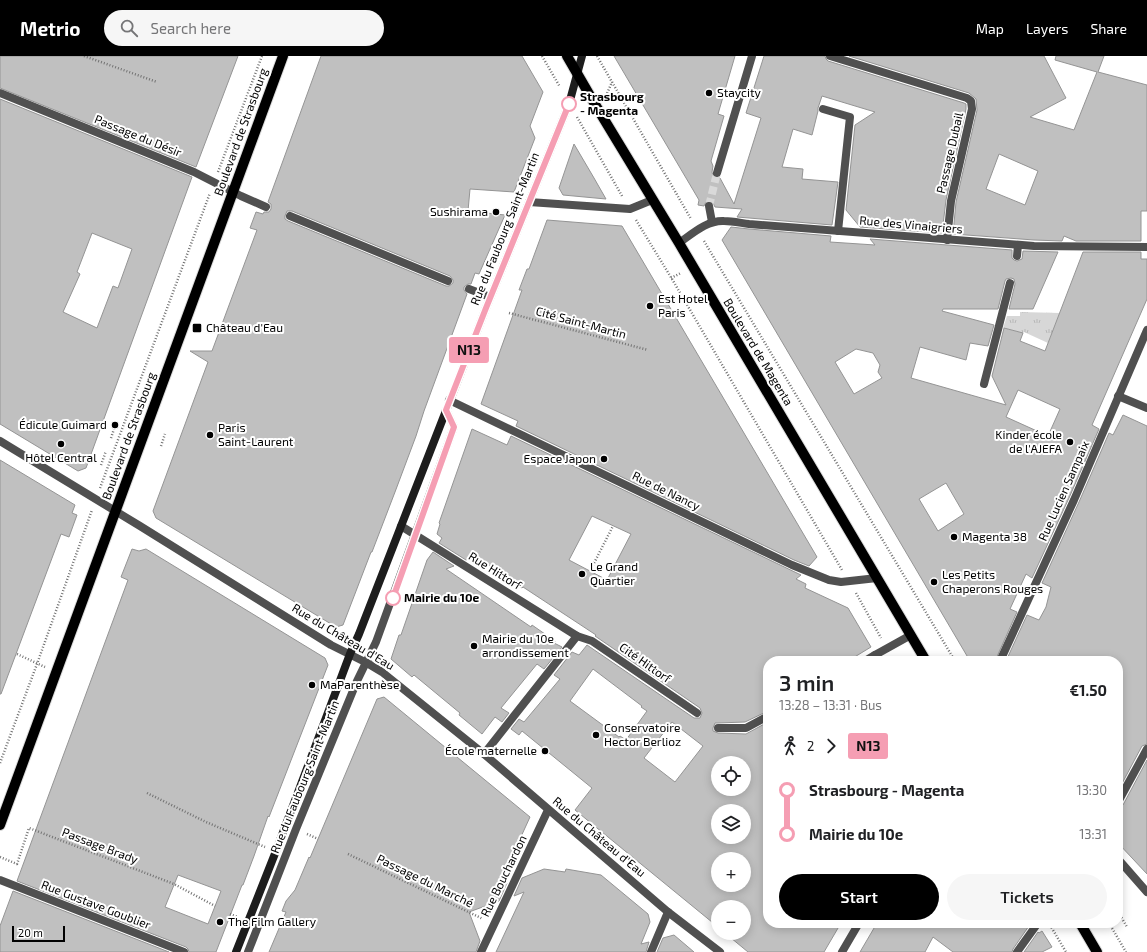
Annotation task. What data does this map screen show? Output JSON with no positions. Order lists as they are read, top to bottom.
{
  "streets": {
    "main road": ["Boulevard de Strasbourg", "Rue du Faubourg Saint-Martin", "Boulevard de Magenta"],
    "street": [
      "Passage du Désir",
      "Passage Dubail",
      "Rue des Vinaigriers",
      "Rue de Nancy",
      "Rue Lucien Sampaix",
      "Rue Hittorf",
      "Rue du Château d'Eau",
      "Cité Hittorf",
      "Rue Bouchardon",
      "Rue Gustave Goublier"
    ],
    "path": ["Cité Saint-Martin", "Passage Brady", "Passage du Marché"]
  },
  "crossings": [
    ["Boulevard de Strasbourg", "Passage du Désir"],
    ["Boulevard de Strasbourg", "Rue du Château d'Eau"],
    ["Passage Dubail", "Rue des Vinaigriers"],
    ["Rue des Vinaigriers", "Boulevard de Magenta"],
    ["Rue du Faubourg Saint-Martin", "Boulevard de Magenta"],
    ["Rue du Faubourg Saint-Martin", "Rue de Nancy"],
    ["Rue du Faubourg Saint-Martin", "Rue Hittorf"],
    ["Rue du Faubourg Saint-Martin", "Rue du Château d'Eau"],
    ["Boulevard de Magenta", "Rue de Nancy"],
    ["Rue Hittorf", "Cité Hittorf"],
    ["Rue du Château d'Eau", "Rue Bouchardon"],
    ["Rue Bouchardon", "Passage du Marché"]
  ],
  "places": {
    "other": [
      "Staycity",
      "Strasbourg - Magenta",
      "Sushirama",
      "Est Hotel Paris",
      "Édicule Guimard",
      "Paris Saint-Laurent",
      "Kinder école de l'AJEFA",
      "Hôtel Central",
      "Espace Japon",
      "Magenta 38",
      "Le Grand Quartier",
      "Les Petits Chaperons Rouges",
      "Mairie du 10e",
      "Mairie du 10e arrondissement",
      "MaParenthèse",
      "Conservatoire Hector Berlioz",
      "École maternelle",
      "The Film Gallery"
    ],
    "transit": ["Château d'Eau"]
  },
  "lines": ["bus line N13"],
  "scale_bar": "20 m",
  "page": {
    "header": "Metrio",
    "search": "Search here",
    "nav": ["Map", "Layers", "Share"],
    "on_map": "N13",
    "heading": ["3 min", "13:28 – 13:31 · Bus", "€1.50"],
    "legs": ["2", "N13"],
    "map_buttons": ["+", "−"],
    "list": [
      {
        "name": "Strasbourg - Magenta",
        "value": "13:30"
      },
      {
        "name": "Mairie du 10e",
        "value": "13:31"
      }
    ],
    "buttons": ["Start", "Tickets"],
    "scale": "20 m"
  }
}
